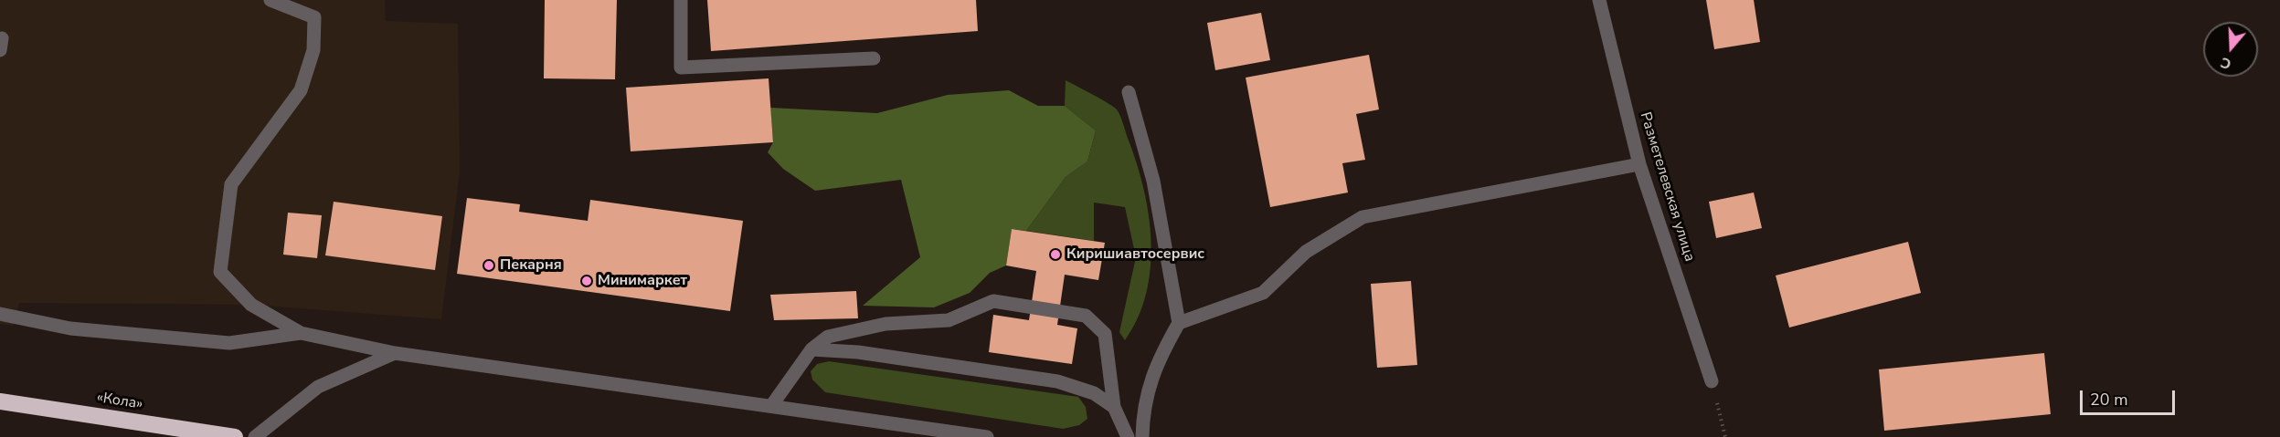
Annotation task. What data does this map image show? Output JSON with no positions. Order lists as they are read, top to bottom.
{
  "streets": {
    "highway": ["«Кола»"],
    "street": ["Разметелевская улица"]
  },
  "places": ["Киришиавтосервис", "Пекарня", "Минимаркет"],
  "scale_bar": "20 m",
  "north": "bottom"
}
